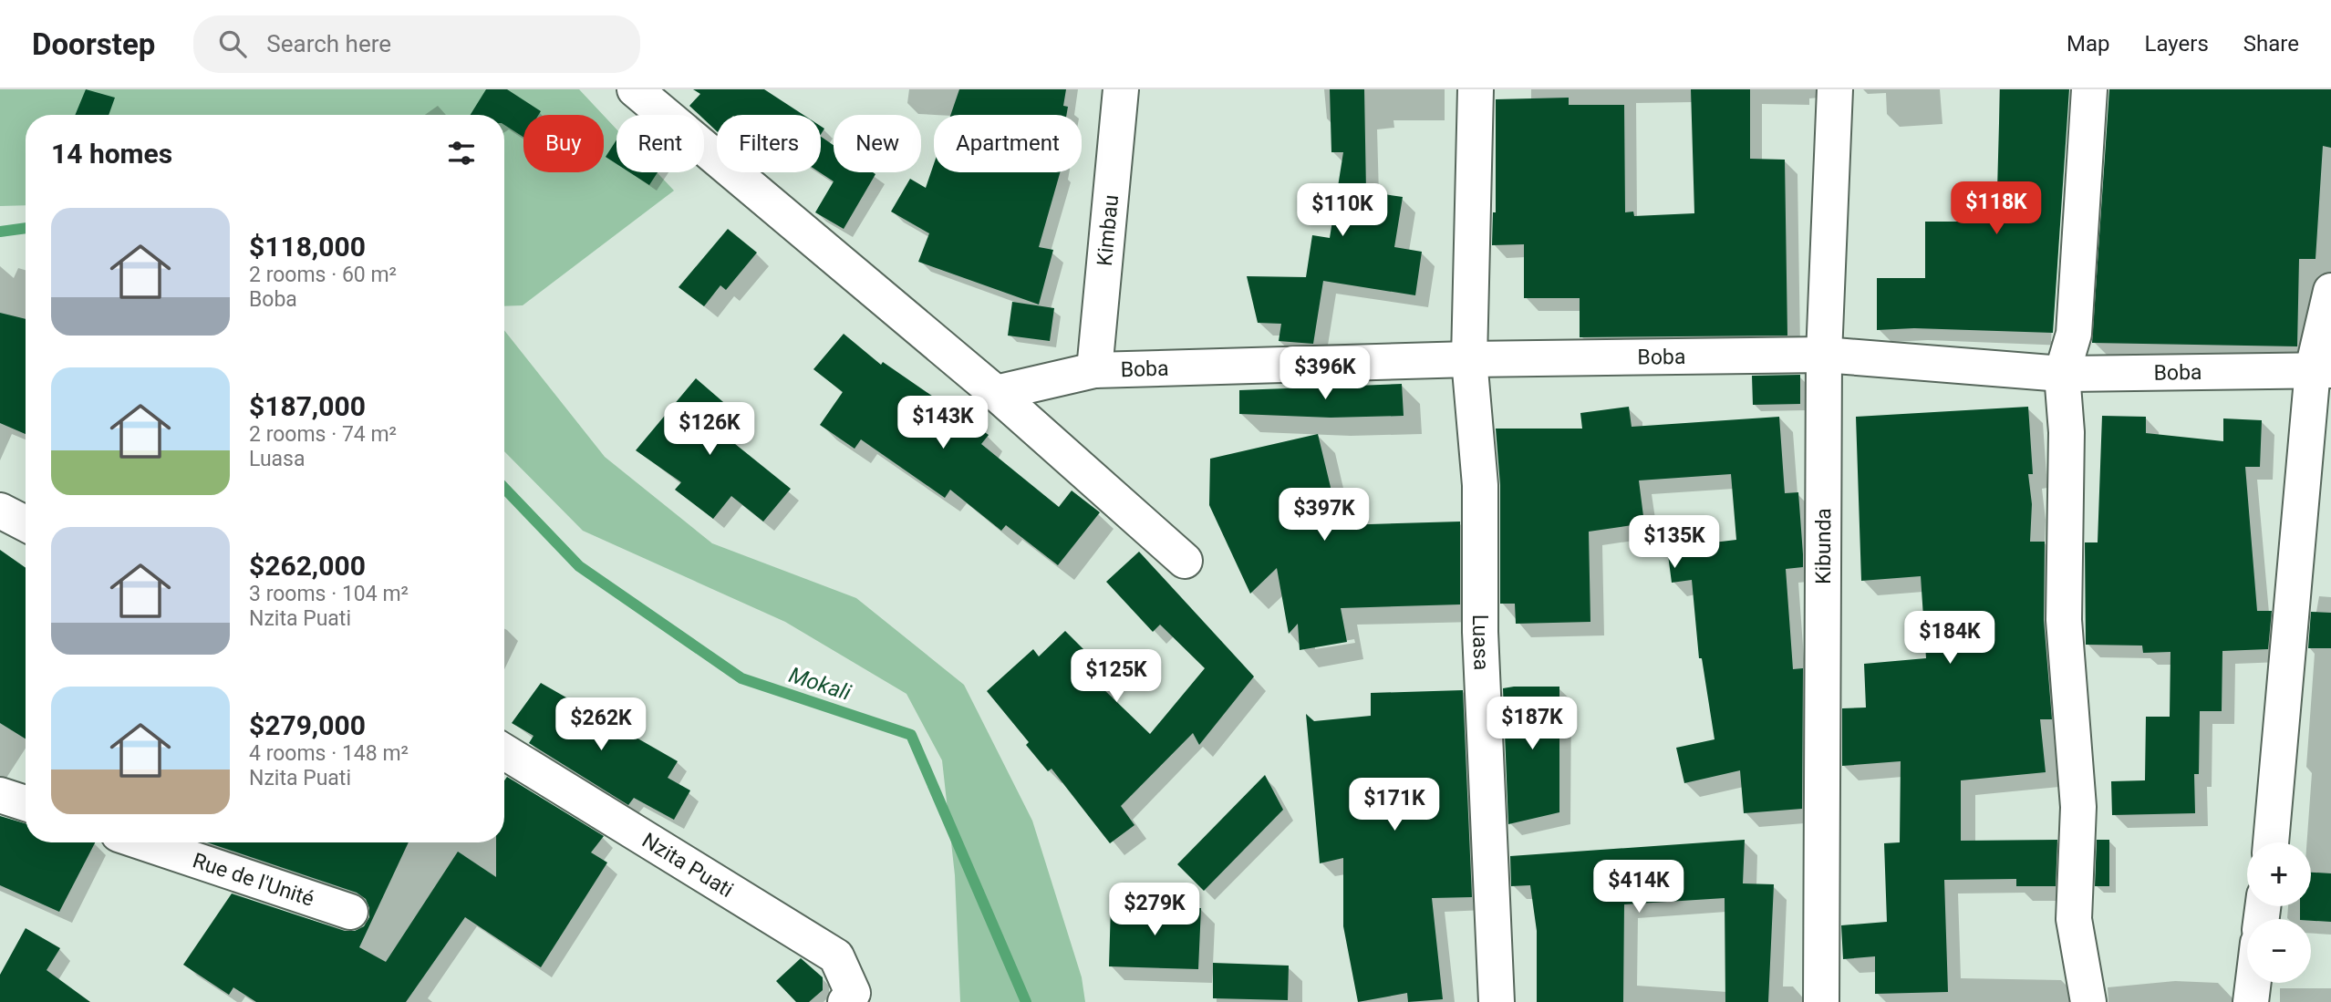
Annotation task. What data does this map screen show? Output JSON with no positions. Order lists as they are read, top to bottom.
{
  "streets": {
    "street": [
      "Kimbau",
      "Boba",
      "Kibunda",
      "Luasa",
      "Nzita Puati",
      "Rue de l'Unité"
    ]
  },
  "crossings": [
    ["Kimbau", "Boba"],
    ["Boba", "Kibunda"],
    ["Boba", "Luasa"]
  ],
  "water": ["Mokali"],
  "page": {
    "header": "Doorstep",
    "search": "Search here",
    "nav": ["Map", "Layers", "Share"],
    "chip": [
      "Buy",
      "Rent",
      "Filters",
      "New",
      "Apartment"
    ],
    "heading": "14 homes",
    "price": [
      "$118K",
      "$110K",
      "$396K",
      "$143K",
      "$126K",
      "$397K",
      "$135K",
      "$184K",
      "$125K",
      "$187K",
      "$262K",
      "$171K",
      "$414K",
      "$279K"
    ],
    "list": [
      {
        "name": "$118,000",
        "note": "2 rooms · 60 m² · Boba"
      },
      {
        "name": "$187,000",
        "note": "2 rooms · 74 m² · Luasa"
      },
      {
        "name": "$262,000",
        "note": "3 rooms · 104 m² · Nzita Puati"
      },
      {
        "name": "$279,000",
        "note": "4 rooms · 148 m² · Nzita Puati"
      }
    ],
    "map_buttons": ["+", "−"]
  }
}
